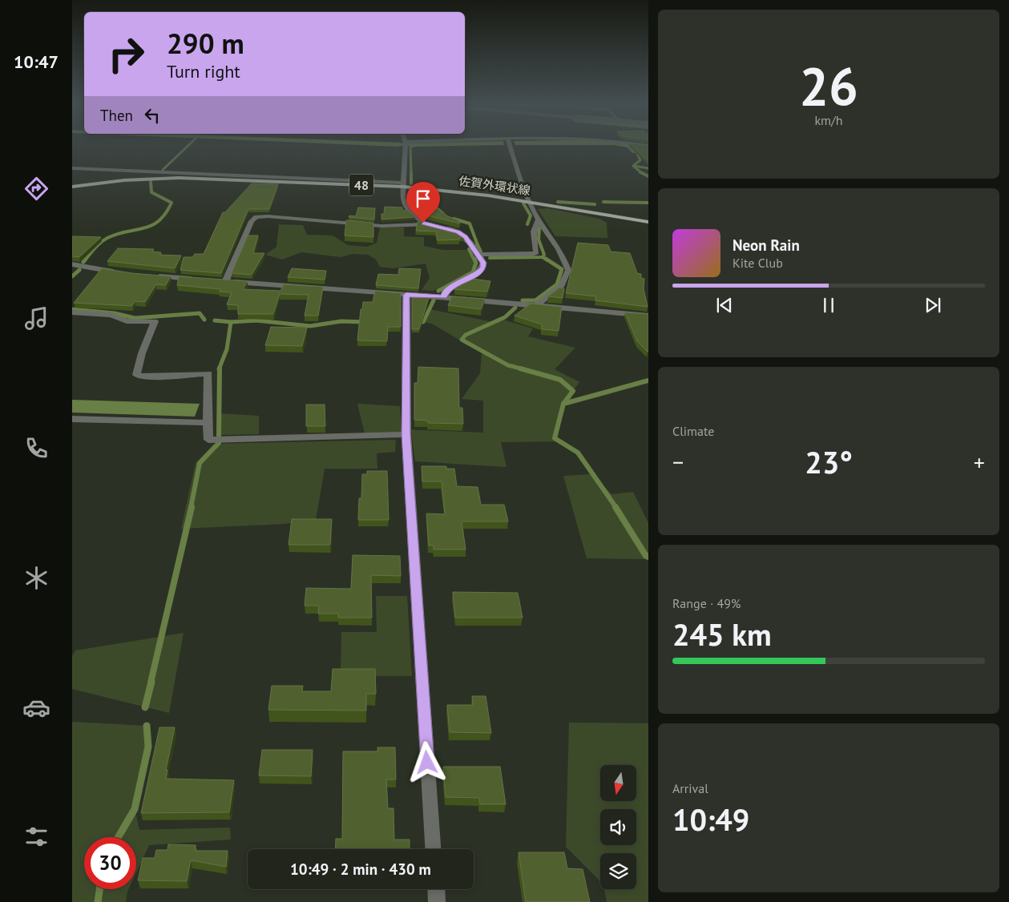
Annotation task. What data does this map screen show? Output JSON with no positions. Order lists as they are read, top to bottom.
{
  "streets": {
    "main road": ["48", "佐賀外環状線"]
  },
  "north": "bottom",
  "page": {
    "tabs": "10:47",
    "tile": [
      ["26", "km/h"],
      "Climate",
      ["Range · 49%", "245 km"],
      ["Arrival", "10:49"]
    ],
    "turn": ["290 m", "Turn right"],
    "then": "Then",
    "song": ["Neon Rain", "Kite Club"],
    "heat": ["−", "23°", "+"],
    "limit": "30",
    "trip": "10:49 · 2 min · 430 m"
  }
}
